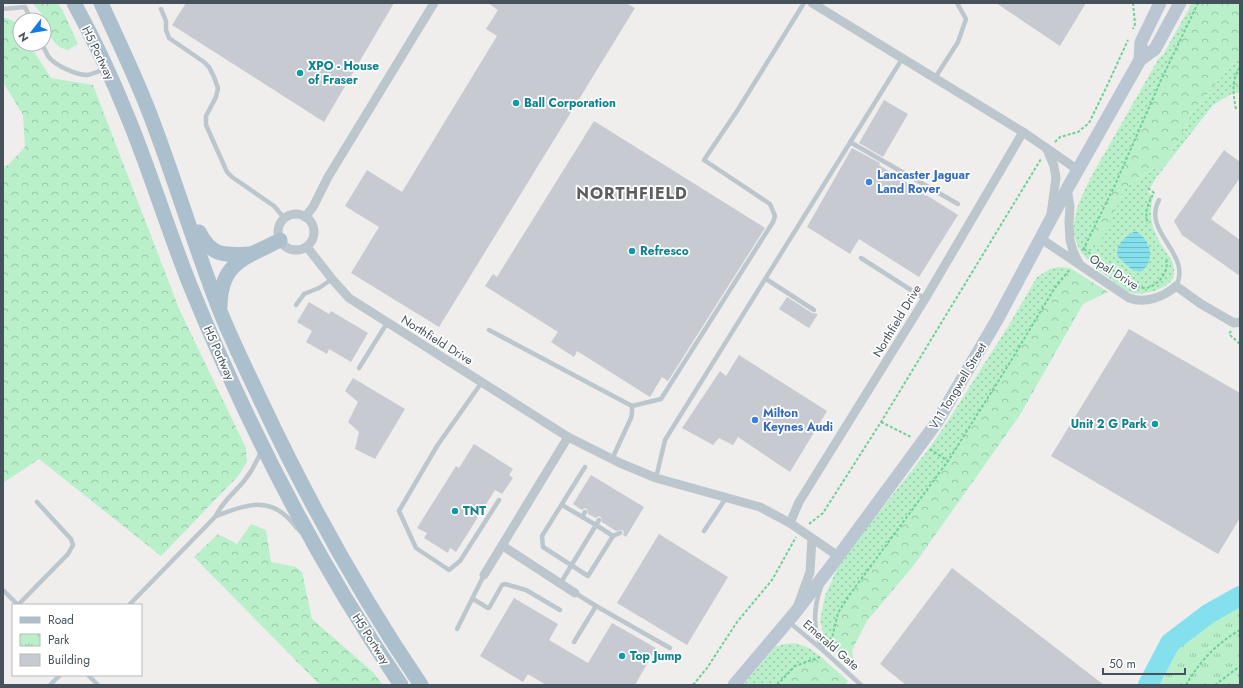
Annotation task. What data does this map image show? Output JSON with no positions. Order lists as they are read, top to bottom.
{
  "streets": {
    "main road": ["H5 Portway"],
    "street": ["Opal Drive", "Northfield Drive", "V11 Tongwell Street"],
    "lane": ["Emerald Gate"]
  },
  "crossings": [
    ["Opal Drive", "V11 Tongwell Street"],
    ["Northfield Drive", "V11 Tongwell Street"],
    ["V11 Tongwell Street", "Emerald Gate"]
  ],
  "districts": ["NORTHFIELD"],
  "places": [
    "XPO - House of Fraser",
    "Ball Corporation",
    "Lancaster Jaguar Land Rover",
    "Refresco",
    "Milton Keynes Audi",
    "Unit 2 G Park",
    "TNT",
    "Top Jump"
  ],
  "legend": ["Road", "Park", "Building"],
  "scale_bar": "50 m",
  "north": "bottom left"
}
